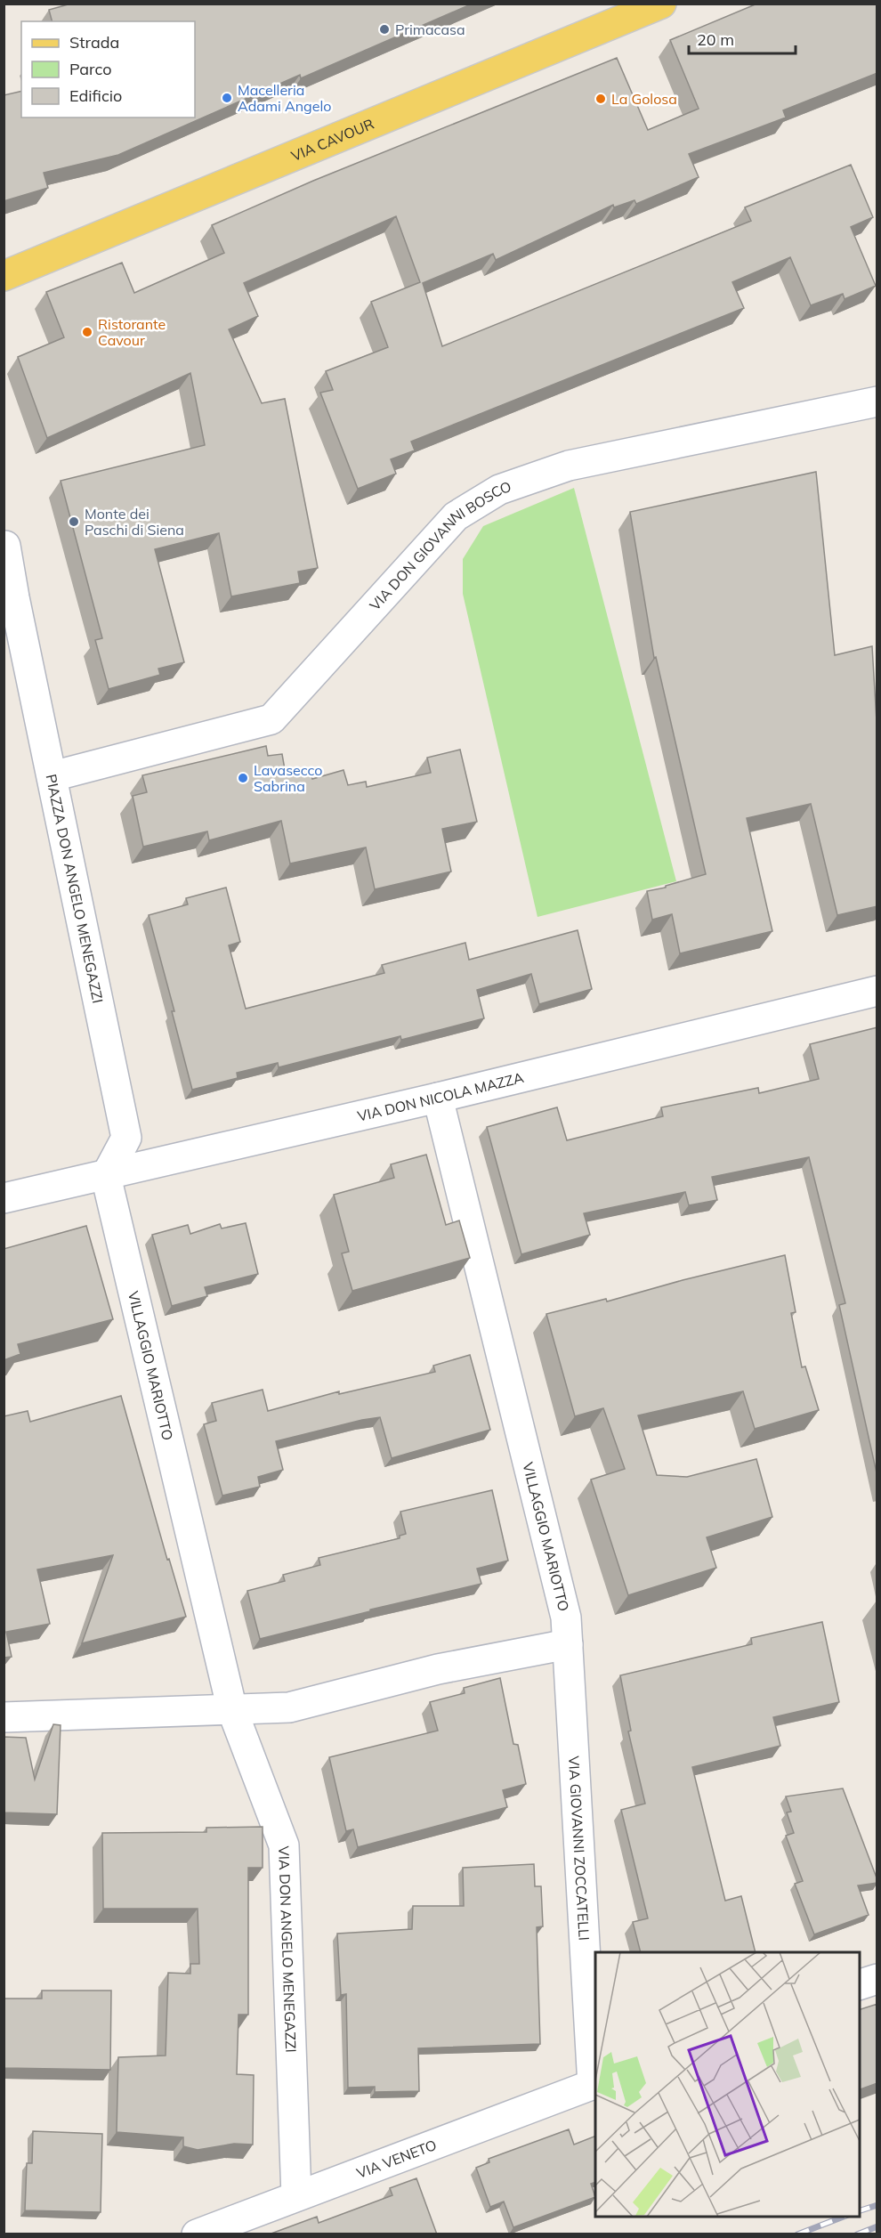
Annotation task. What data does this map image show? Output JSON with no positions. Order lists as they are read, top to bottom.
{
  "streets": {
    "main road": ["VIA CAVOUR"],
    "street": [
      "VIA DON GIOVANNI BOSCO",
      "PIAZZA DON ANGELO MENEGAZZI",
      "VIA DON NICOLA MAZZA",
      "VILLAGGIO MARIOTTO",
      "VIA GIOVANNI ZOCCATELLI",
      "VIA DON ANGELO MENEGAZZI",
      "VIA VENETO"
    ]
  },
  "crossings": [
    ["VIA DON GIOVANNI BOSCO", "PIAZZA DON ANGELO MENEGAZZI"],
    ["PIAZZA DON ANGELO MENEGAZZI", "VIA DON NICOLA MAZZA"],
    ["PIAZZA DON ANGELO MENEGAZZI", "VILLAGGIO MARIOTTO"],
    ["VIA DON NICOLA MAZZA", "VILLAGGIO MARIOTTO"],
    ["VILLAGGIO MARIOTTO", "VIA GIOVANNI ZOCCATELLI"],
    ["VILLAGGIO MARIOTTO", "VIA DON ANGELO MENEGAZZI"],
    ["VIA GIOVANNI ZOCCATELLI", "VIA VENETO"],
    ["VIA DON ANGELO MENEGAZZI", "VIA VENETO"]
  ],
  "places": [
    "Primacasa",
    "Macelleria Adami Angelo",
    "La Golosa",
    "Ristorante Cavour",
    "Monte dei Paschi di Siena",
    "Lavasecco Sabrina"
  ],
  "legend": ["Strada", "Parco", "Edificio"],
  "scale_bar": "20 m"
}
